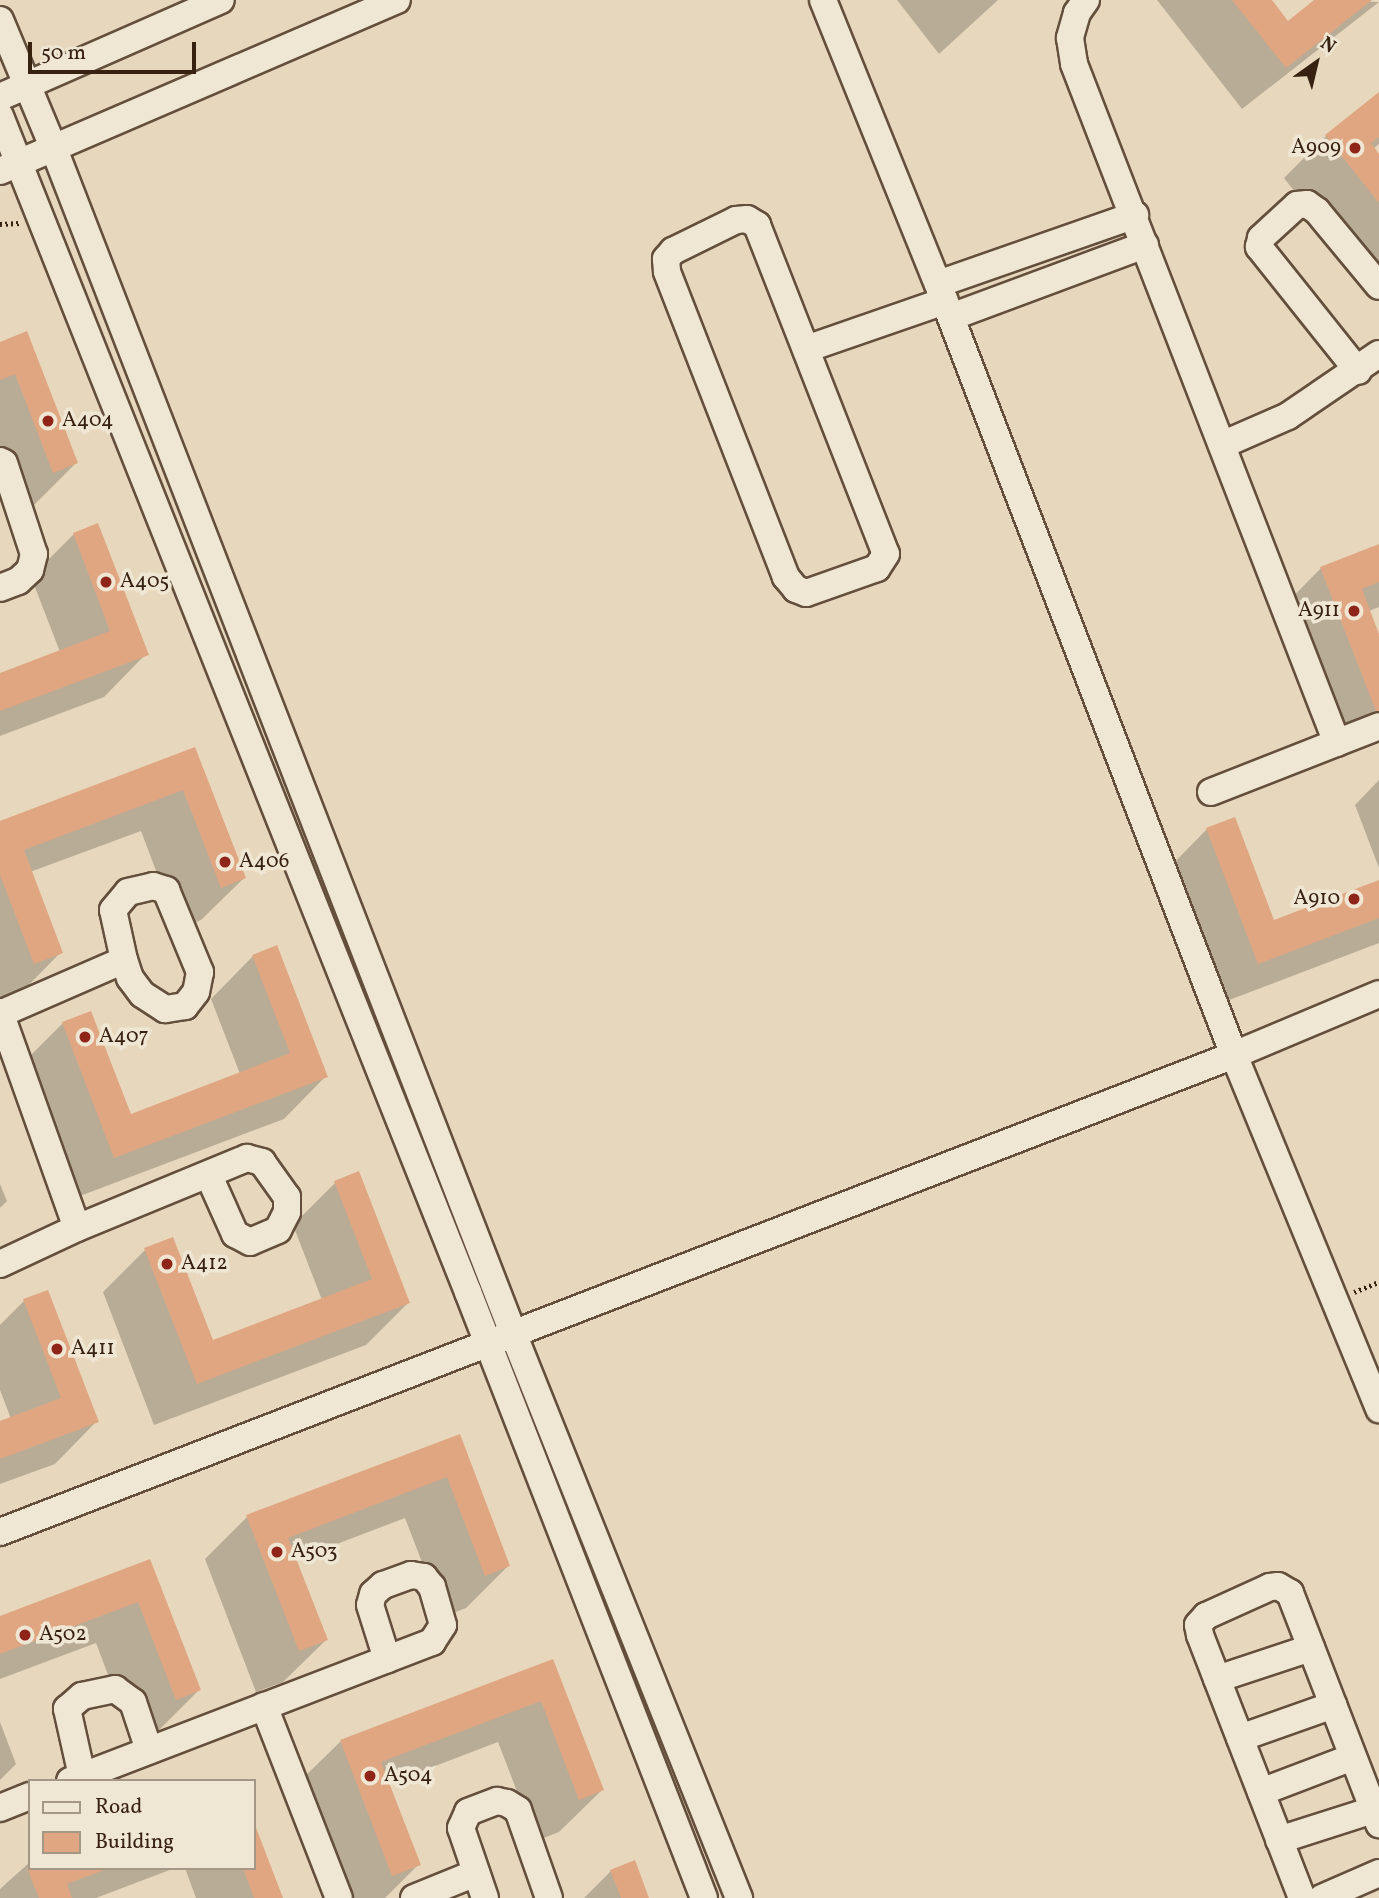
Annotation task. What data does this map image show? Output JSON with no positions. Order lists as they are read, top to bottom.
{
  "places": [
    "A909",
    "A404",
    "A405",
    "A911",
    "A406",
    "A910",
    "A407",
    "A412",
    "A411",
    "A503",
    "A502",
    "A504"
  ],
  "legend": ["Road", "Building"],
  "scale_bar": "50 m",
  "north": "top right"
}
